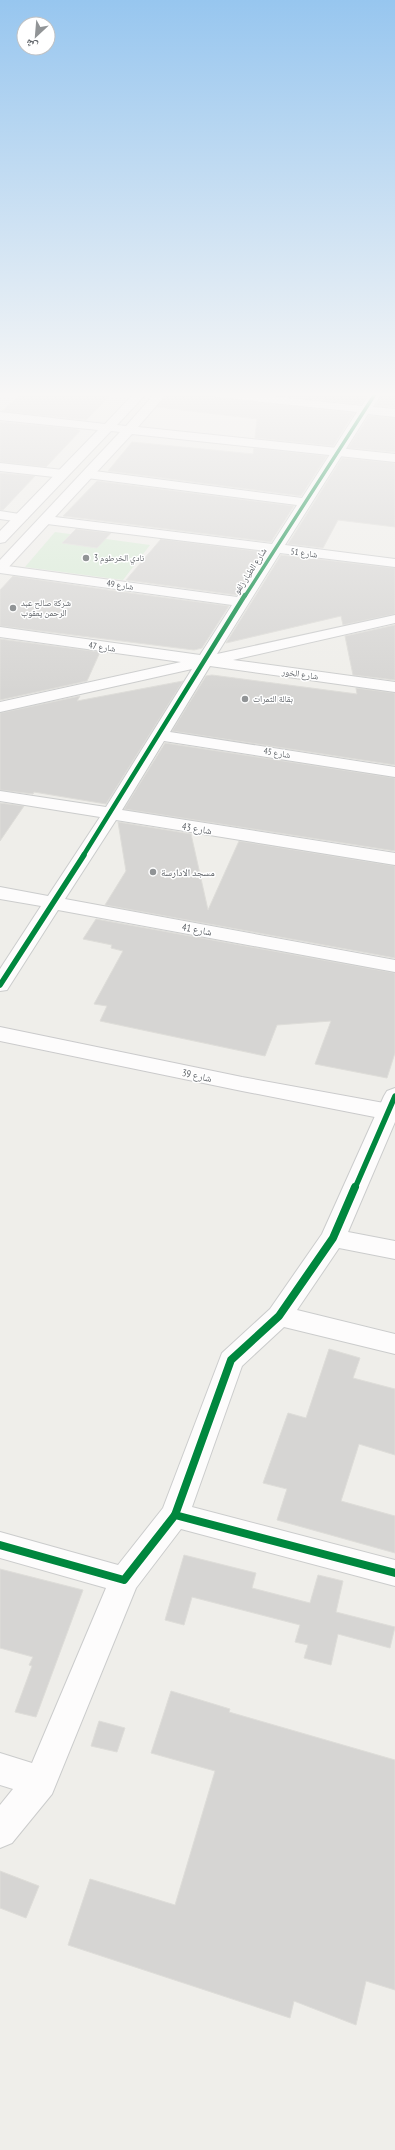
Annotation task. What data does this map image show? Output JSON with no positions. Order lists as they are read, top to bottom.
{
  "streets": {
    "street": [
      "شارع 51",
      "شارع الطيار زلفو",
      "شارع 49",
      "شارع 47",
      "شارع الخور",
      "شارع 45",
      "شارع 43",
      "شارع 41",
      "شارع 39"
    ]
  },
  "crossings": [
    ["شارع 51", "شارع الطيار زلفو"],
    ["شارع الطيار زلفو", "شارع 49"],
    ["شارع الطيار زلفو", "شارع 47"],
    ["شارع الطيار زلفو", "شارع الخور"],
    ["شارع الطيار زلفو", "شارع 45"],
    ["شارع الطيار زلفو", "شارع 43"],
    ["شارع الطيار زلفو", "شارع 41"],
    ["شارع 47", "شارع الخور"]
  ],
  "places": [
    "نادي الخرطوم 3",
    "شركة صالح عبد الرحمن يعقوب",
    "بقالة الثمرات",
    "مسجد الادارسة"
  ],
  "north": "bottom left"
}
